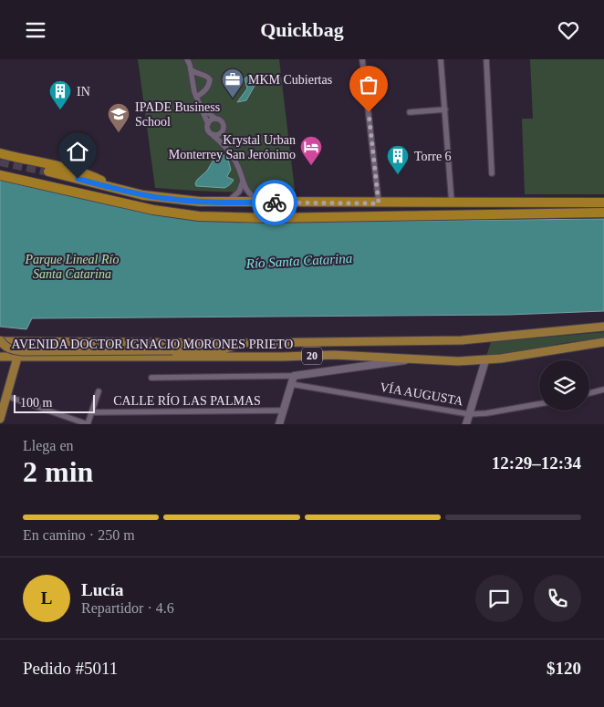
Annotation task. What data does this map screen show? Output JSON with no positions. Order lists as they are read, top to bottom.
{
  "streets": {
    "main road": ["AVENIDA DOCTOR IGNACIO MORONES PRIETO", "20"],
    "street": ["VÍA AUGUSTA", "CALLE RÍO LAS PALMAS"]
  },
  "water": ["Río Santa Catarina"],
  "parks": ["Parque Lineal Río Santa Catarina"],
  "places": {
    "office": ["MKM Cubiertas"],
    "building": ["IN", "Torre 6"],
    "school or university": ["IPADE Business School"],
    "hotel": ["Krystal Urban Monterrey San Jerónimo"]
  },
  "scale_bar": "100 m",
  "page": {
    "header": "Quickbag",
    "scale": "100 m",
    "heading": ["2 min", "Llega en", "12:29–12:34"],
    "panel": [
      "Lucía",
      "Repartidor · 4.6",
      "Pedido #5011",
      "$120"
    ],
    "bar": "En camino · 250 m",
    "round": "L"
  }
}
